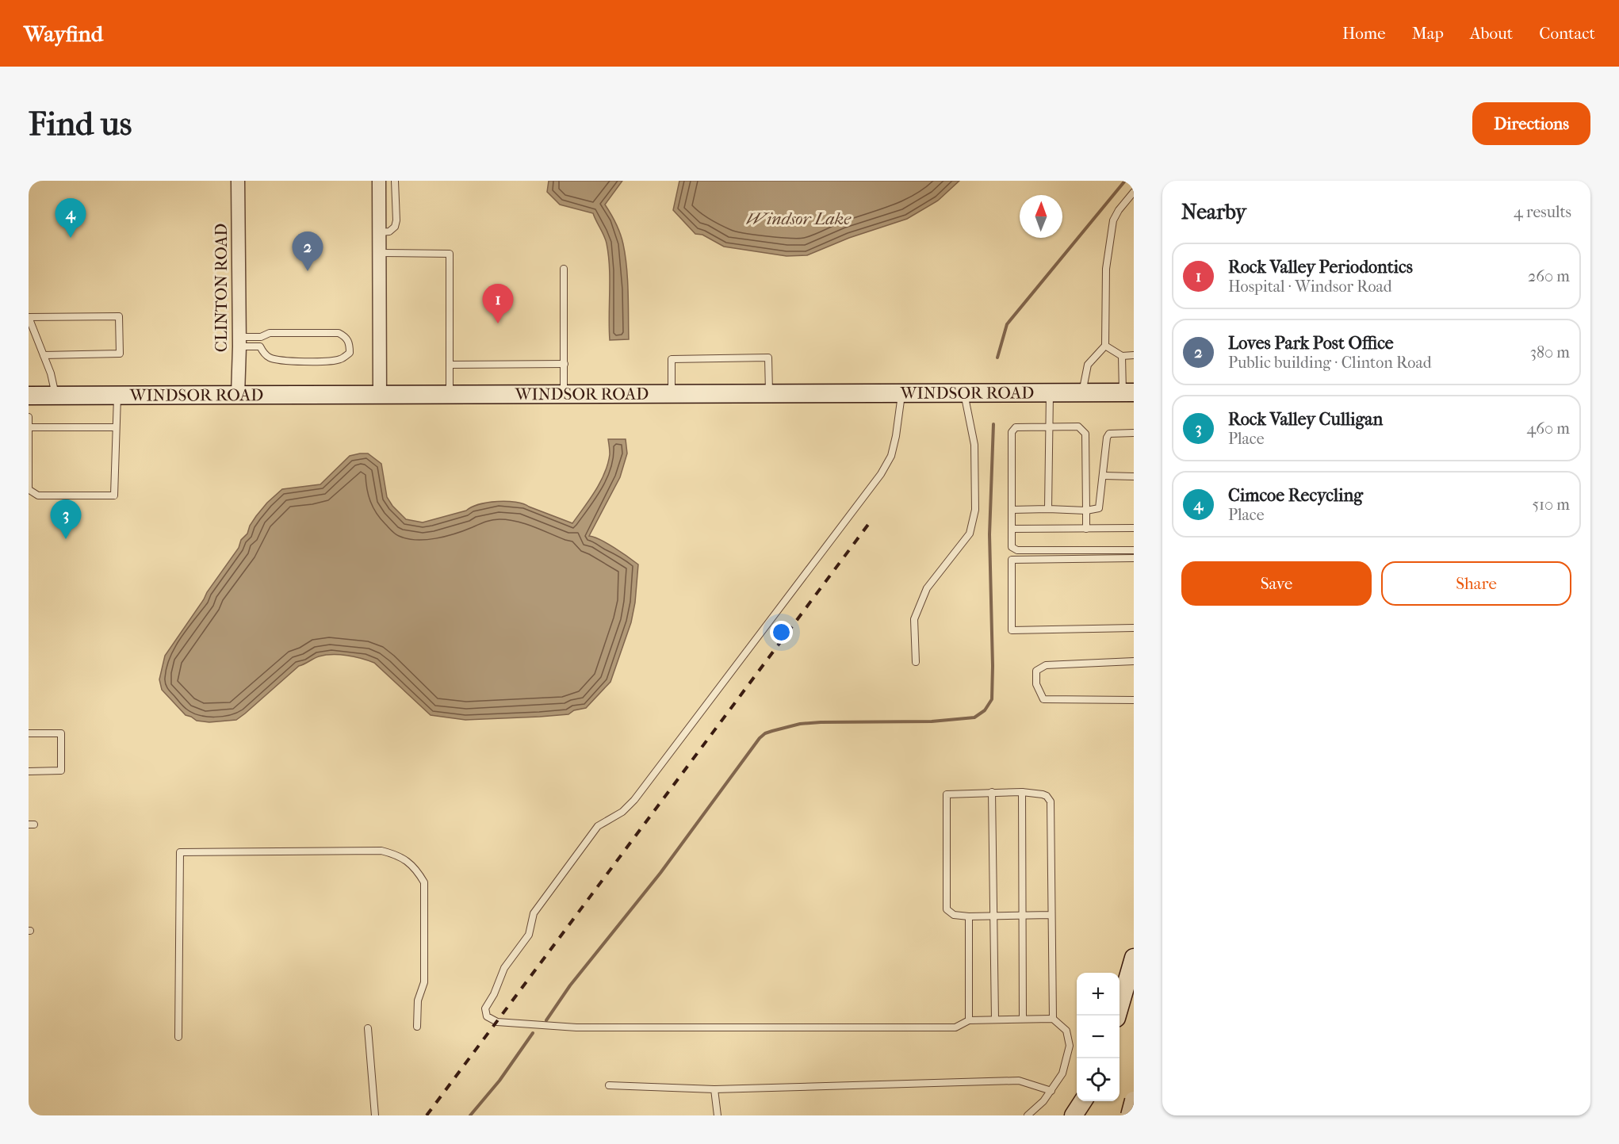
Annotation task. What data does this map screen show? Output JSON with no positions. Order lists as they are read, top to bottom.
{
  "streets": {
    "street": ["CLINTON ROAD", "WINDSOR ROAD"]
  },
  "crossings": [
    ["CLINTON ROAD", "WINDSOR ROAD"]
  ],
  "water": ["Windsor Lake"],
  "north": "top",
  "page": {
    "header": "Wayfind",
    "nav": [
      "Home",
      "Map",
      "About",
      "Contact"
    ],
    "buttons": [
      "Directions",
      ["Save", "Share"]
    ],
    "title": "Find us",
    "heading": ["Nearby", "4 results"],
    "pins": [
      "4",
      "2",
      "1",
      "3"
    ],
    "list": [
      {
        "mark": "1",
        "name": "Rock Valley Periodontics",
        "note": "Hospital · Windsor Road",
        "value": "260 m"
      },
      {
        "mark": "2",
        "name": "Loves Park Post Office",
        "note": "Public building · Clinton Road",
        "value": "380 m"
      },
      {
        "mark": "3",
        "name": "Rock Valley Culligan",
        "note": "Place",
        "value": "460 m"
      },
      {
        "mark": "4",
        "name": "Cimcoe Recycling",
        "note": "Place",
        "value": "510 m"
      }
    ],
    "map_buttons": ["+", "−"]
  }
}
